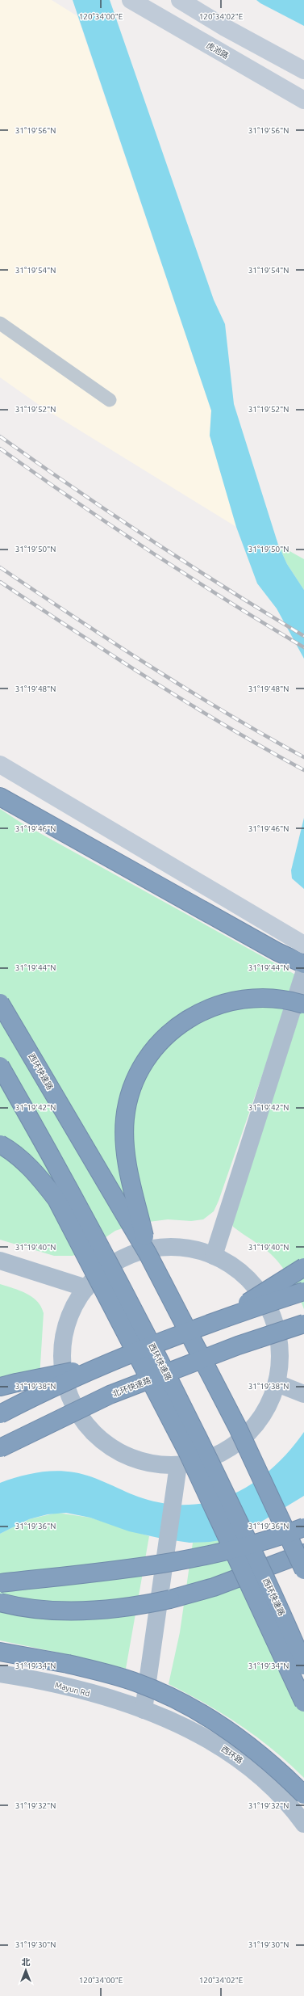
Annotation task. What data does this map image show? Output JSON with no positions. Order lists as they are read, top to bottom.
{
  "streets": {
    "highway": ["西环快速路", "北环快速路"],
    "main road": ["Mayun Rd", "西环路"],
    "street": ["虎池路"]
  },
  "crossings": [
    ["Mayun Rd", "西环路"]
  ],
  "north": "top",
  "coordinates": [
    "120°34'00\"E",
    "120°34'02\"E",
    "31°19'56\"N",
    "31°19'54\"N",
    "31°19'52\"N",
    "31°19'50\"N",
    "31°19'48\"N",
    "31°19'46\"N",
    "31°19'44\"N",
    "31°19'42\"N",
    "31°19'40\"N",
    "31°19'38\"N",
    "31°19'36\"N",
    "31°19'34\"N",
    "31°19'32\"N",
    "31°19'30\"N"
  ]
}
